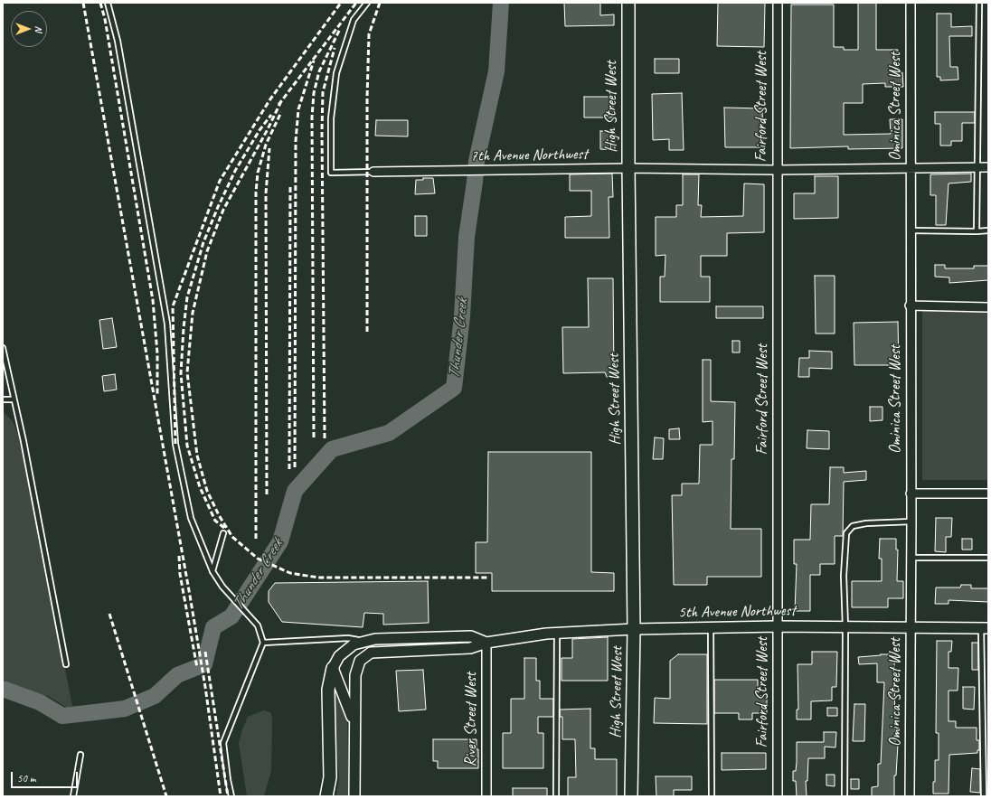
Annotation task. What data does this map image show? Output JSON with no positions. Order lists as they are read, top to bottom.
{
  "streets": {
    "main road": ["High Street West"],
    "street": [
      "Fairford Street West",
      "Ominica Street West",
      "7th Avenue Northwest",
      "5th Avenue Northwest",
      "River Street West"
    ]
  },
  "crossings": [
    ["High Street West", "7th Avenue Northwest"],
    ["High Street West", "5th Avenue Northwest"],
    ["Fairford Street West", "7th Avenue Northwest"],
    ["Fairford Street West", "5th Avenue Northwest"],
    ["Ominica Street West", "7th Avenue Northwest"],
    ["Ominica Street West", "5th Avenue Northwest"],
    ["5th Avenue Northwest", "River Street West"]
  ],
  "water": ["Thunder Creek"],
  "scale_bar": "50 m",
  "north": "right"
}
